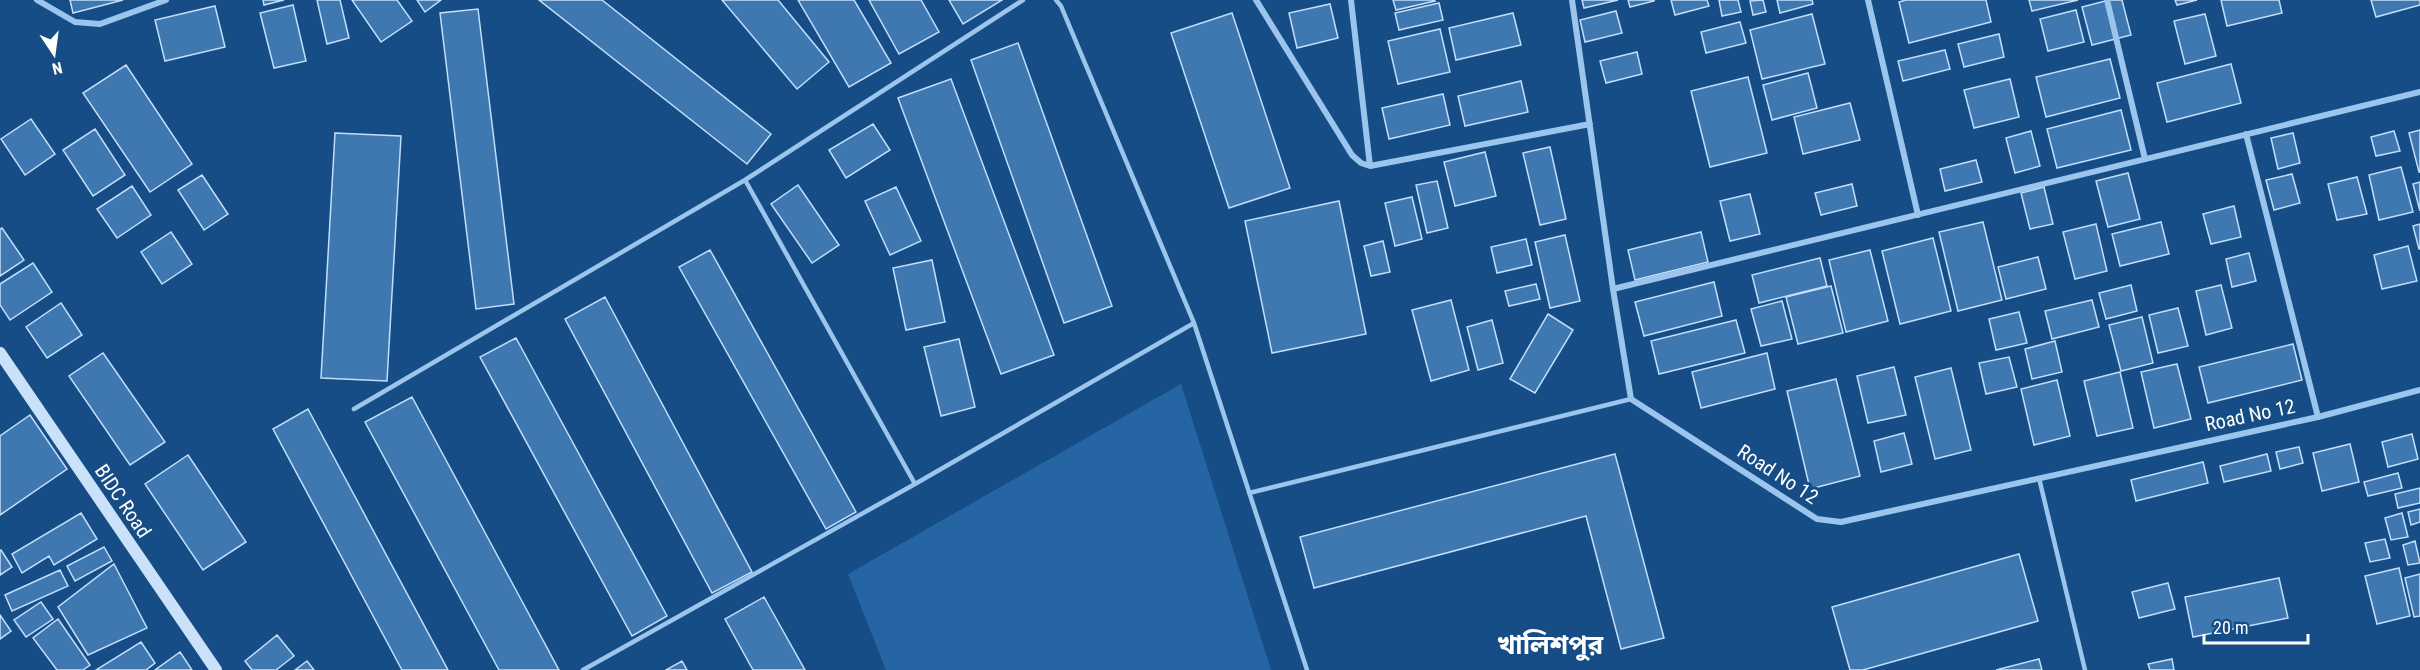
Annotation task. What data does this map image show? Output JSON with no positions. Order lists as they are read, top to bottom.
{
  "streets": {
    "main road": ["BIDC Road"],
    "street": ["Road No 12"]
  },
  "districts": ["খালিশপুর"],
  "scale_bar": "20 m",
  "north": "bottom"
}
